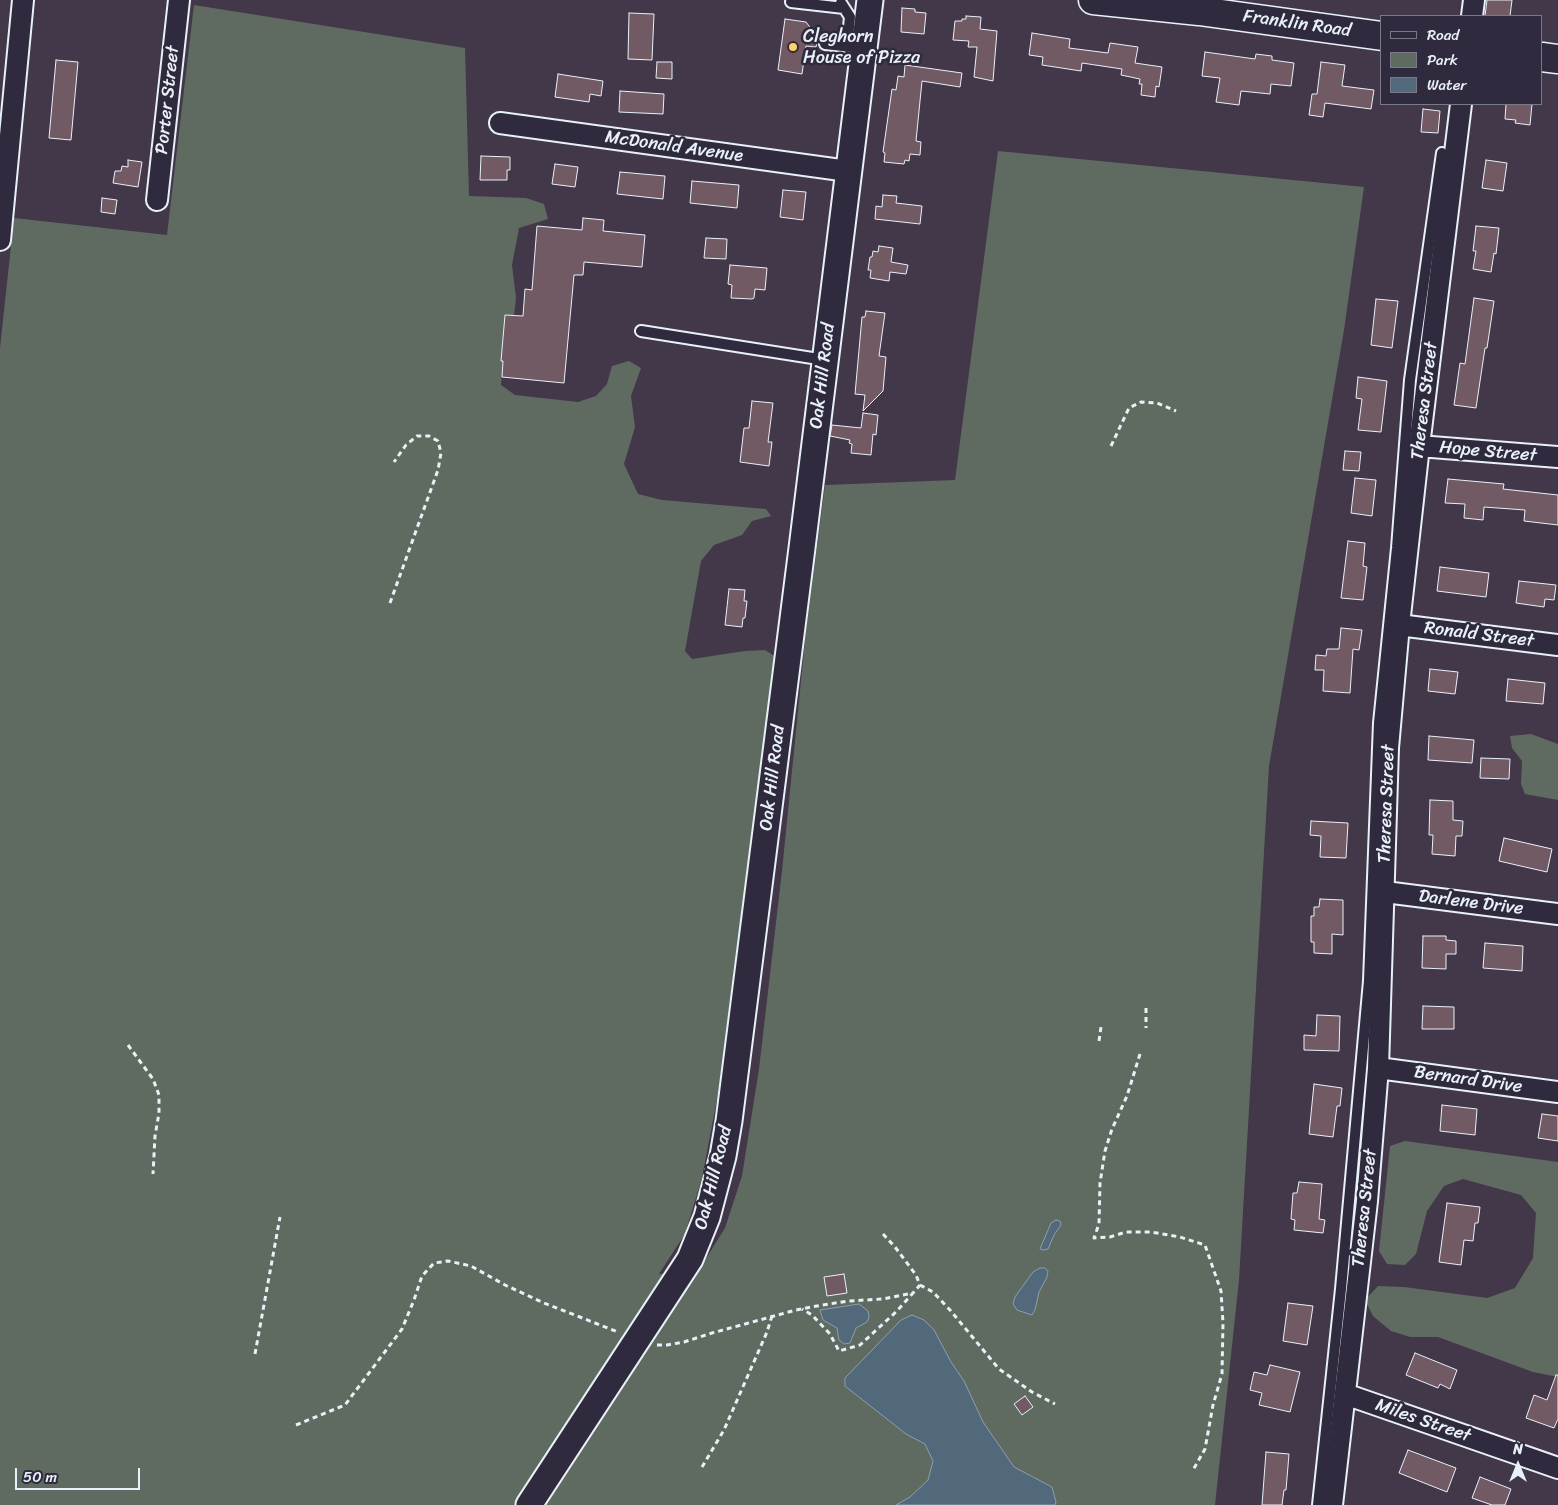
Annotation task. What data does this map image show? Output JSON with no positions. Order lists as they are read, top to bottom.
{
  "streets": {
    "main road": ["Franklin Road"],
    "street": [
      "Porter Street",
      "McDonald Avenue",
      "Oak Hill Road",
      "Theresa Street",
      "Hope Street",
      "Ronald Street",
      "Darlene Drive",
      "Bernard Drive",
      "Miles Street"
    ]
  },
  "crossings": [
    ["McDonald Avenue", "Oak Hill Road"],
    ["Theresa Street", "Hope Street"],
    ["Theresa Street", "Ronald Street"],
    ["Theresa Street", "Darlene Drive"],
    ["Theresa Street", "Bernard Drive"],
    ["Theresa Street", "Miles Street"]
  ],
  "places": ["Cleghorn House of Pizza"],
  "legend": ["Road", "Park", "Water"],
  "scale_bar": "50 m",
  "north": "top"
}
